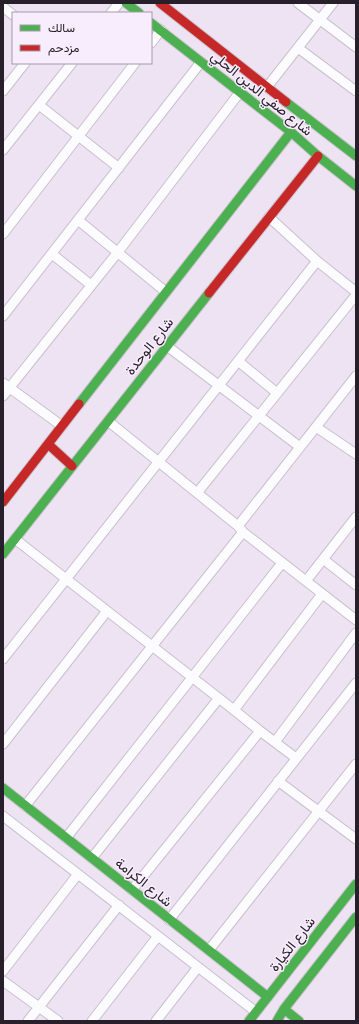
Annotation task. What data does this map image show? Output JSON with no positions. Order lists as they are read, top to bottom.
{
  "streets": {
    "street": [
      "شارع صفي الدين الحلي",
      "شارع الوحدة",
      "شارع الكرامة",
      "شارع الكيارة"
    ]
  },
  "crossings": [
    ["شارع صفي الدين الحلي", "شارع الوحدة"],
    ["شارع الكرامة", "شارع الكيارة"]
  ],
  "legend": ["سالك", "مزدحم"]
}
